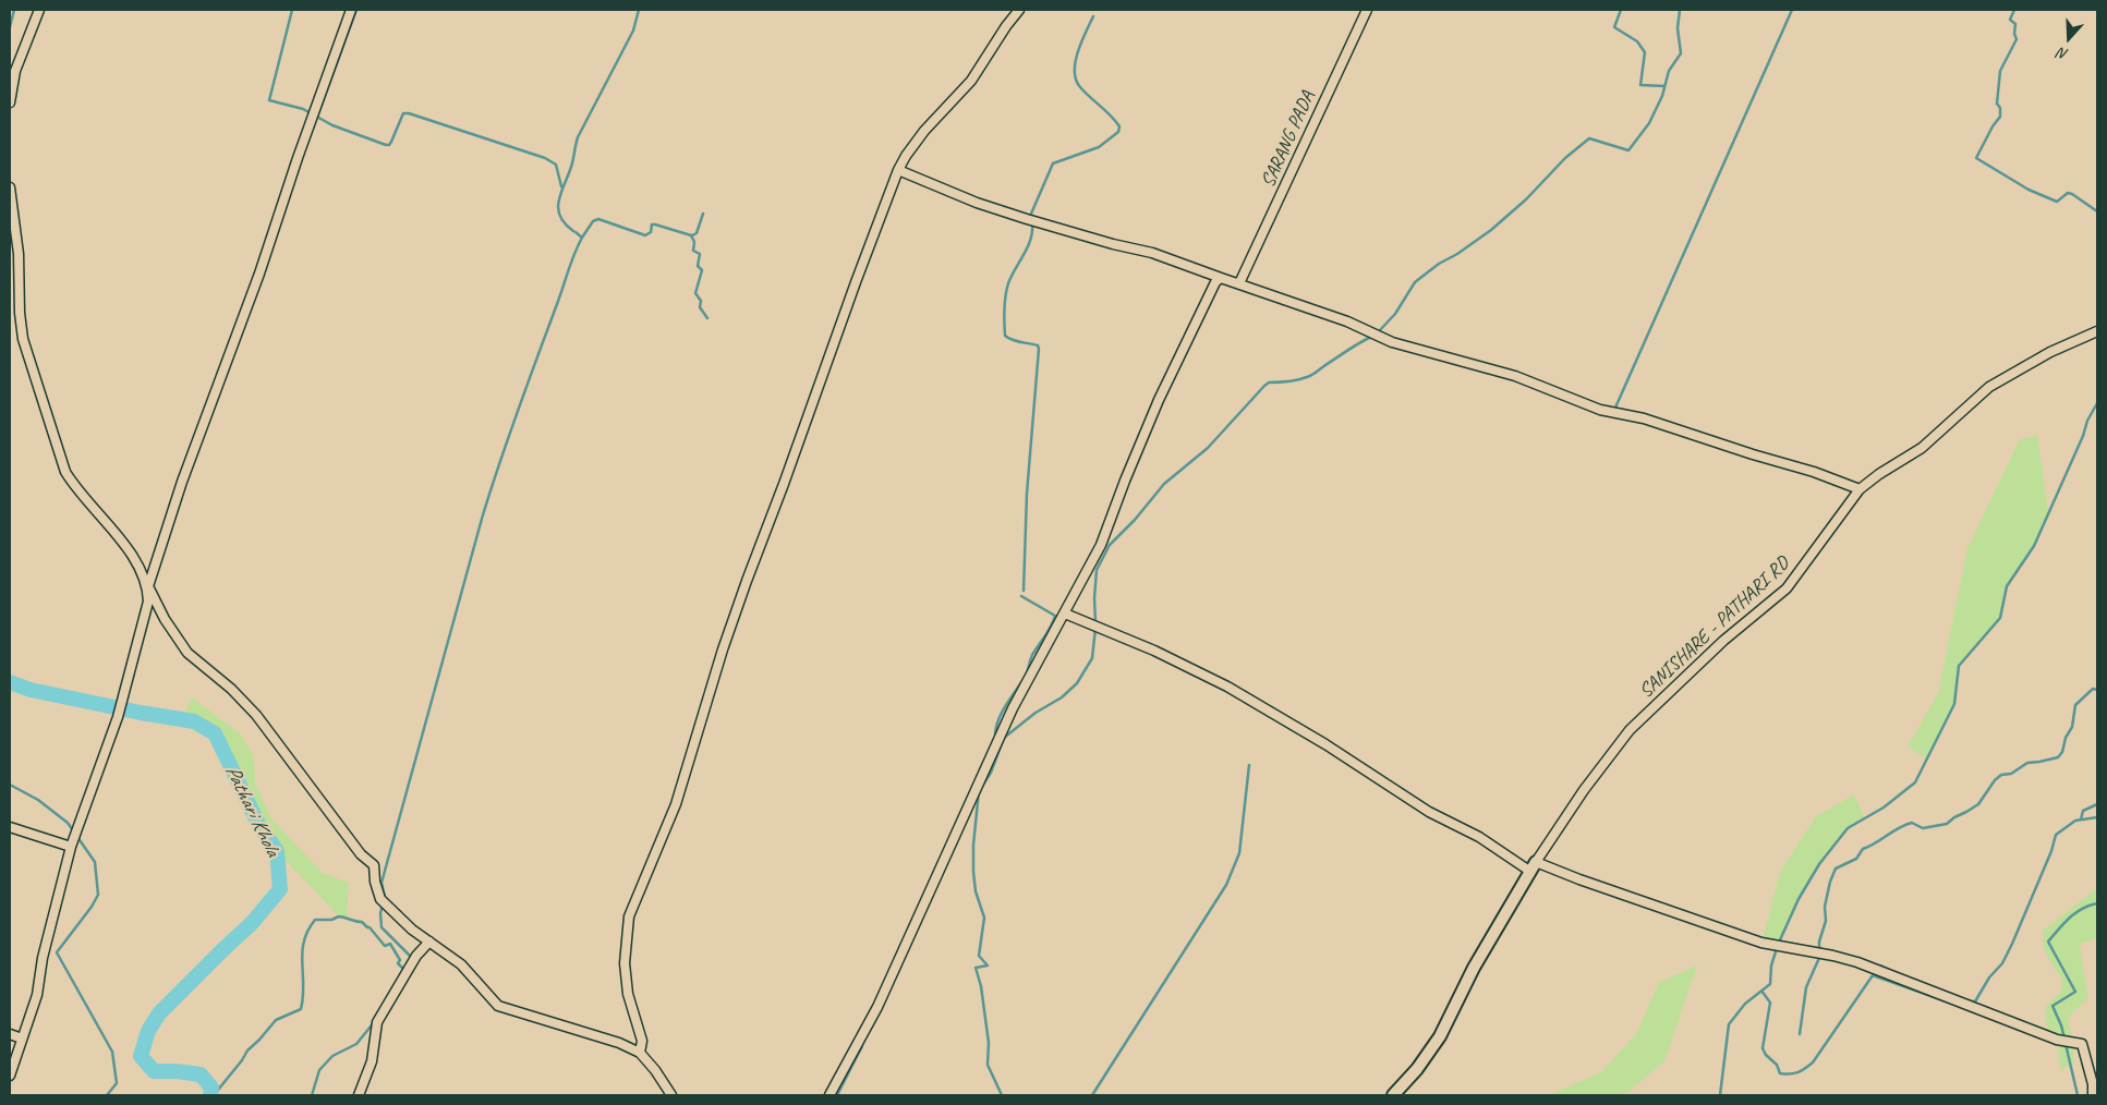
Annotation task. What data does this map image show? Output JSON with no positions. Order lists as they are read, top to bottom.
{
  "streets": {
    "street": ["SARANG PADA", "SANISHARE - PATHARI RD"]
  },
  "water": ["Pathari Khola"],
  "north": "bottom"
}
